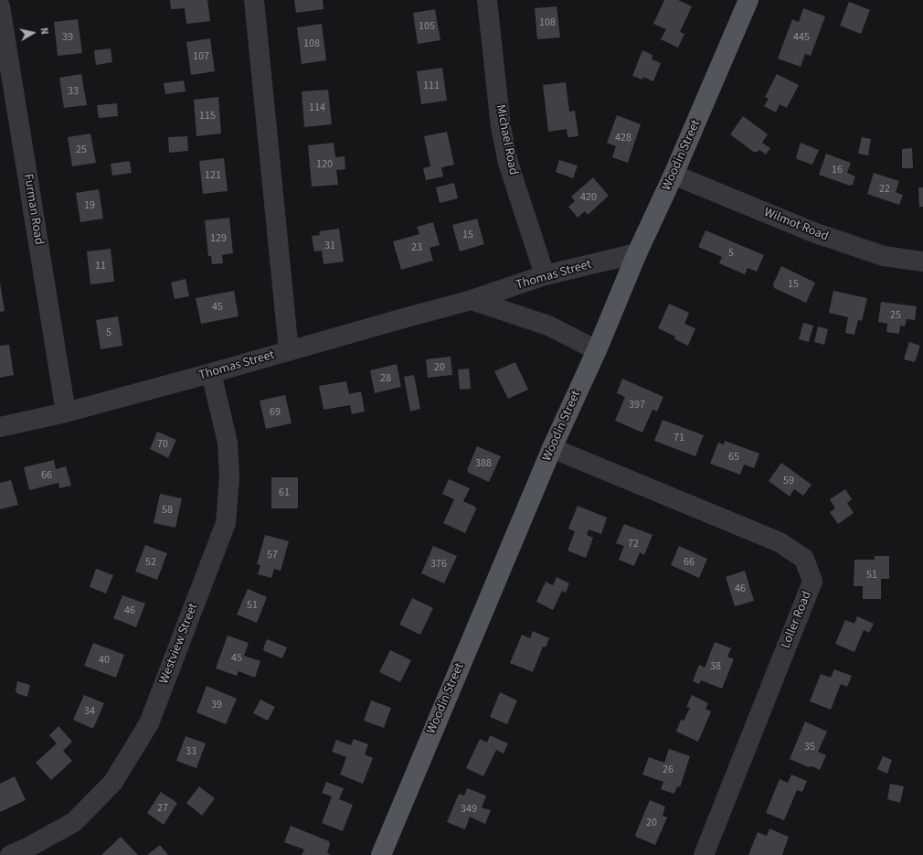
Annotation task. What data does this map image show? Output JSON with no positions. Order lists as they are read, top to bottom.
{
  "streets": {
    "main road": ["Woodin Street"],
    "street": [
      "Michael Road",
      "Furman Road",
      "Wilmot Road",
      "Thomas Street",
      "Loller Road",
      "Westview Street"
    ]
  },
  "crossings": [
    ["Michael Road", "Thomas Street"],
    ["Woodin Street", "Wilmot Road"],
    ["Woodin Street", "Thomas Street"],
    ["Woodin Street", "Loller Road"],
    ["Furman Road", "Thomas Street"],
    ["Thomas Street", "Westview Street"]
  ],
  "house_numbers": [
    "108",
    "105",
    "39",
    "445",
    "108",
    "107",
    "111",
    "33",
    "114",
    "115",
    "428",
    "25",
    "120",
    "16",
    "121",
    "22",
    "420",
    "19",
    "15",
    "129",
    "31",
    "23",
    "5",
    "11",
    "15",
    "45",
    "25",
    "5",
    "20",
    "28",
    "397",
    "69",
    "71",
    "70",
    "65",
    "388",
    "66",
    "59",
    "61",
    "58",
    "72",
    "57",
    "52",
    "66",
    "376",
    "51",
    "46",
    "51",
    "46",
    "45",
    "40",
    "38",
    "39",
    "34",
    "35",
    "33",
    "26",
    "27",
    "349",
    "20"
  ],
  "north": "right"
}
